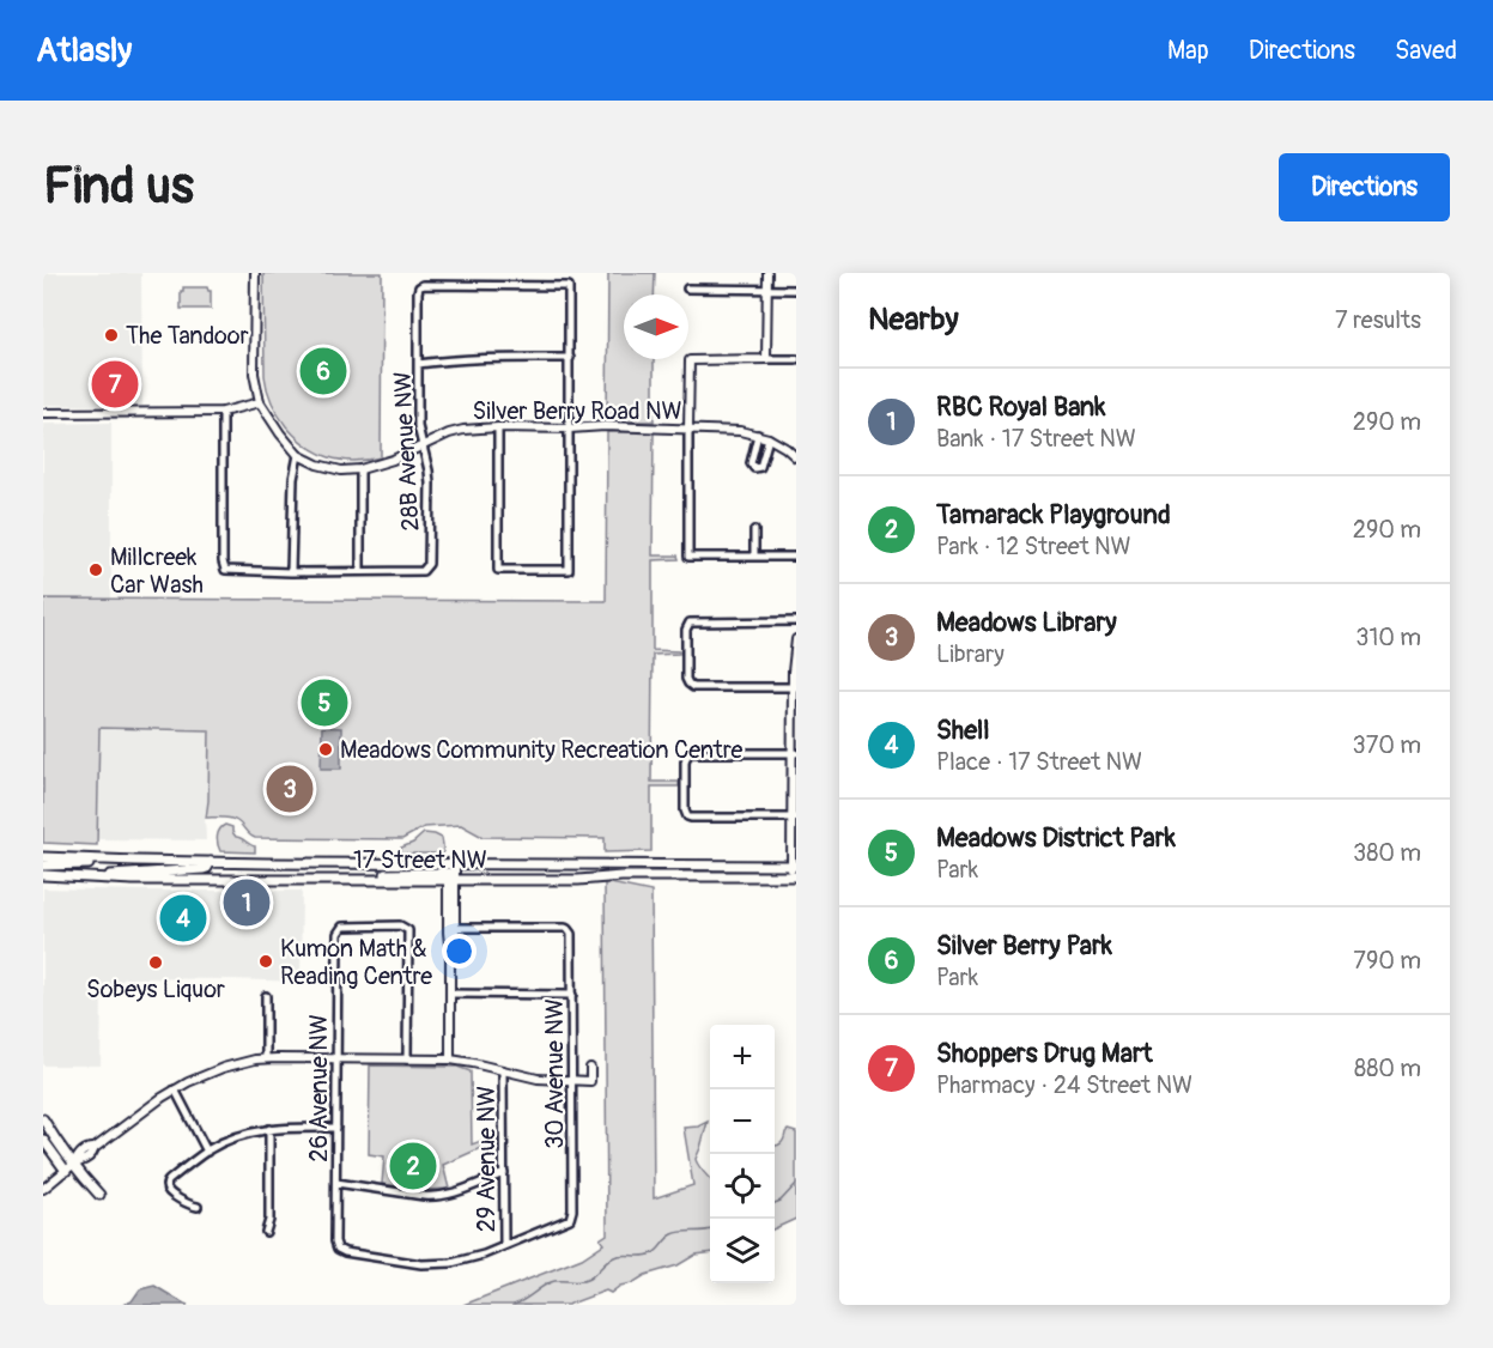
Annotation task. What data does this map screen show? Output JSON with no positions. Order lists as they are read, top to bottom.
{
  "streets": {
    "main road": ["17 Street NW"],
    "street": [
      "Silver Berry Road NW",
      "28B Avenue NW",
      "30 Avenue NW",
      "26 Avenue NW",
      "29 Avenue NW"
    ]
  },
  "crossings": [
    ["Silver Berry Road NW", "28B Avenue NW"],
    ["30 Avenue NW", "26 Avenue NW"],
    ["30 Avenue NW", "29 Avenue NW"],
    ["26 Avenue NW", "29 Avenue NW"]
  ],
  "places": [
    "The Tandoor",
    "Millcreek Car Wash",
    "Meadows Community Recreation Centre",
    "Kumon Math & Reading Centre",
    "Sobeys Liquor"
  ],
  "north": "right",
  "page": {
    "header": "Atlasly",
    "nav": ["Map", "Directions", "Saved"],
    "buttons": "Directions",
    "title": "Find us",
    "heading": ["Nearby", "7 results"],
    "pins": [
      "6",
      "7",
      "5",
      "3",
      "1",
      "4",
      "2"
    ],
    "list": [
      {
        "mark": "1",
        "name": "RBC Royal Bank",
        "note": "Bank · 17 Street NW",
        "value": "290 m"
      },
      {
        "mark": "2",
        "name": "Tamarack Playground",
        "note": "Park · 12 Street NW",
        "value": "290 m"
      },
      {
        "mark": "3",
        "name": "Meadows Library",
        "note": "Library",
        "value": "310 m"
      },
      {
        "mark": "4",
        "name": "Shell",
        "note": "Place · 17 Street NW",
        "value": "370 m"
      },
      {
        "mark": "5",
        "name": "Meadows District Park",
        "note": "Park",
        "value": "380 m"
      },
      {
        "mark": "6",
        "name": "Silver Berry Park",
        "note": "Park",
        "value": "790 m"
      },
      {
        "mark": "7",
        "name": "Shoppers Drug Mart",
        "note": "Pharmacy · 24 Street NW",
        "value": "880 m"
      }
    ],
    "map_buttons": ["+", "−"]
  }
}
